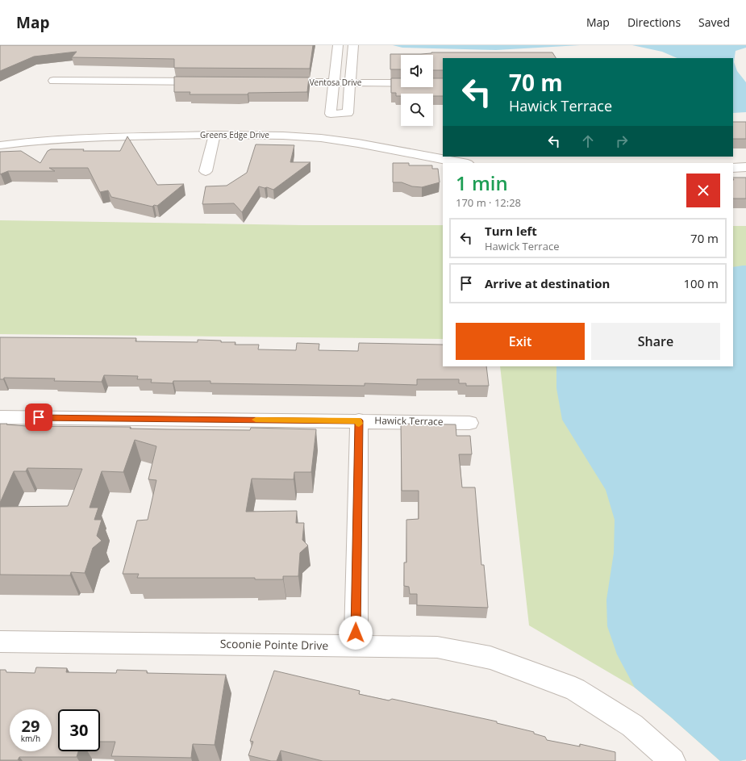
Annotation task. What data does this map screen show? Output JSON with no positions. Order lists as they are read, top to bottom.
{
  "streets": {
    "street": [
      "Ventosa Drive",
      "Greens Edge Drive",
      "Hawick Terrace",
      "Scoonie Pointe Drive"
    ]
  },
  "page": {
    "header": "Map",
    "nav": ["Map", "Directions", "Saved"],
    "turn": ["70 m", "Hawick Terrace"],
    "heading": ["1 min", "170 m · 12:28"],
    "list": [
      {
        "name": "Turn left",
        "note": "Hawick Terrace",
        "value": "70 m"
      },
      {
        "name": "Arrive at destination",
        "value": "100 m"
      }
    ],
    "buttons": ["Exit", "Share"],
    "speed": "29 km/h",
    "limit": "30"
  }
}
